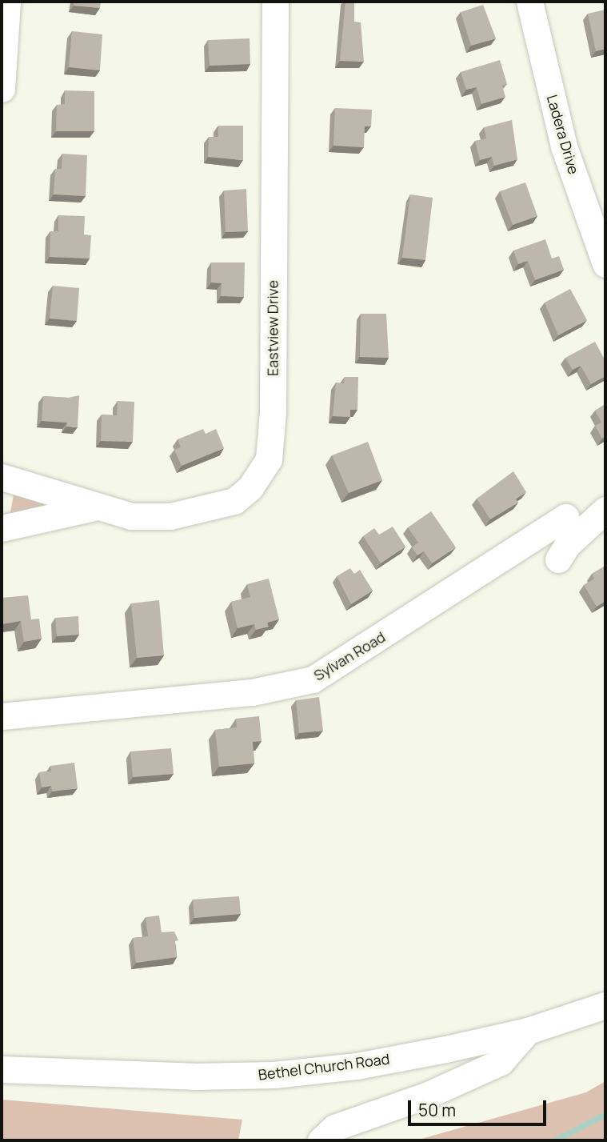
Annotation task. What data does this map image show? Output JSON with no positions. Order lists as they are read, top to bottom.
{
  "streets": {
    "street": [
      "Ladera Drive",
      "Eastview Drive",
      "Sylvan Road",
      "Bethel Church Road"
    ]
  },
  "scale_bar": "50 m"
}
